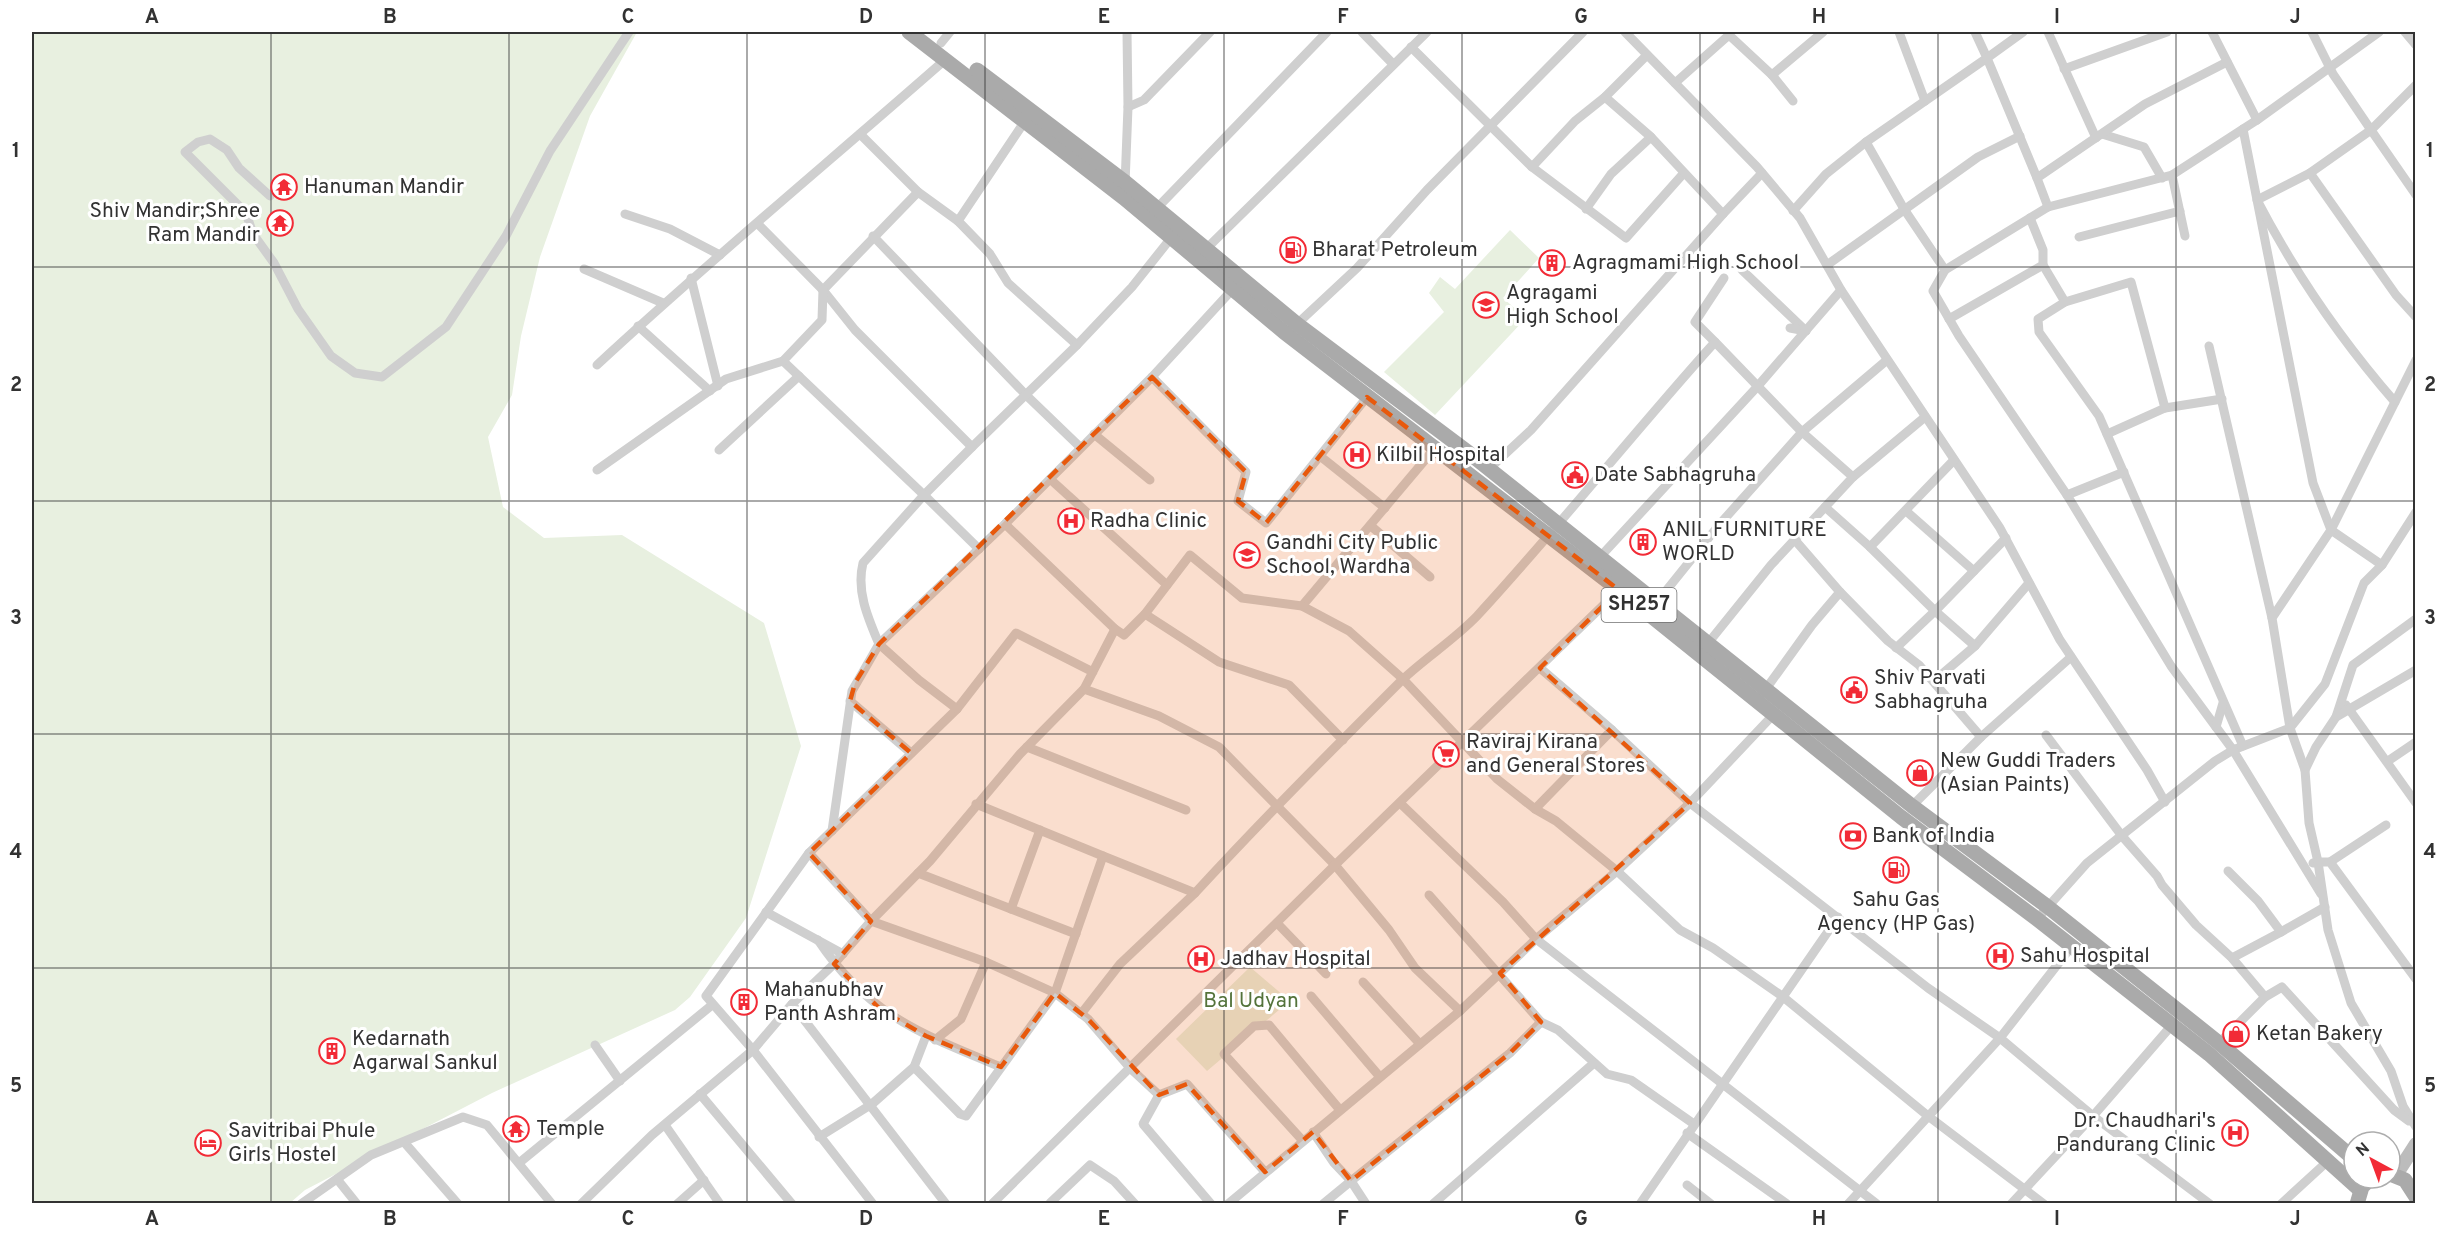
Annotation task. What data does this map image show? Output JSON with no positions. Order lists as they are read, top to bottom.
{
  "streets": {
    "main road": ["SH257"]
  },
  "parks": ["Bal Udyan"],
  "places": {
    "temple": ["Hanuman Mandir", "Shiv Mandir;Shree Ram Mandir", "Temple"],
    "fuel station": ["Bharat Petroleum", "Sahu Gas Agency (HP Gas)"],
    "building": [
      "Agragmami High School",
      "ANIL FURNITURE WORLD",
      "Mahanubhav Panth Ashram",
      "Kedarnath Agarwal Sankul"
    ],
    "school or university": ["Agragami High School", "Gandhi City Public School, Wardha"],
    "hospital": [
      "Kilbil Hospital",
      "Radha Clinic",
      "Sahu Hospital",
      "Jadhav Hospital",
      "Dr. Chaudhari's Pandurang Clinic"
    ],
    "public building": ["Date Sabhagruha", "Shiv Parvati Sabhagruha"],
    "supermarket": ["Raviraj Kirana and General Stores"],
    "shop": ["New Guddi Traders (Asian Paints)", "Ketan Bakery"],
    "bank": ["Bank of India"],
    "hotel": ["Savitribai Phule Girls Hostel"]
  },
  "north": "top left",
  "grid": {
    "columns": [
      "A",
      "B",
      "C",
      "D",
      "E",
      "F",
      "G",
      "H",
      "I",
      "J"
    ],
    "rows": [
      "1",
      "2",
      "3",
      "4",
      "5"
    ]
  }
}
